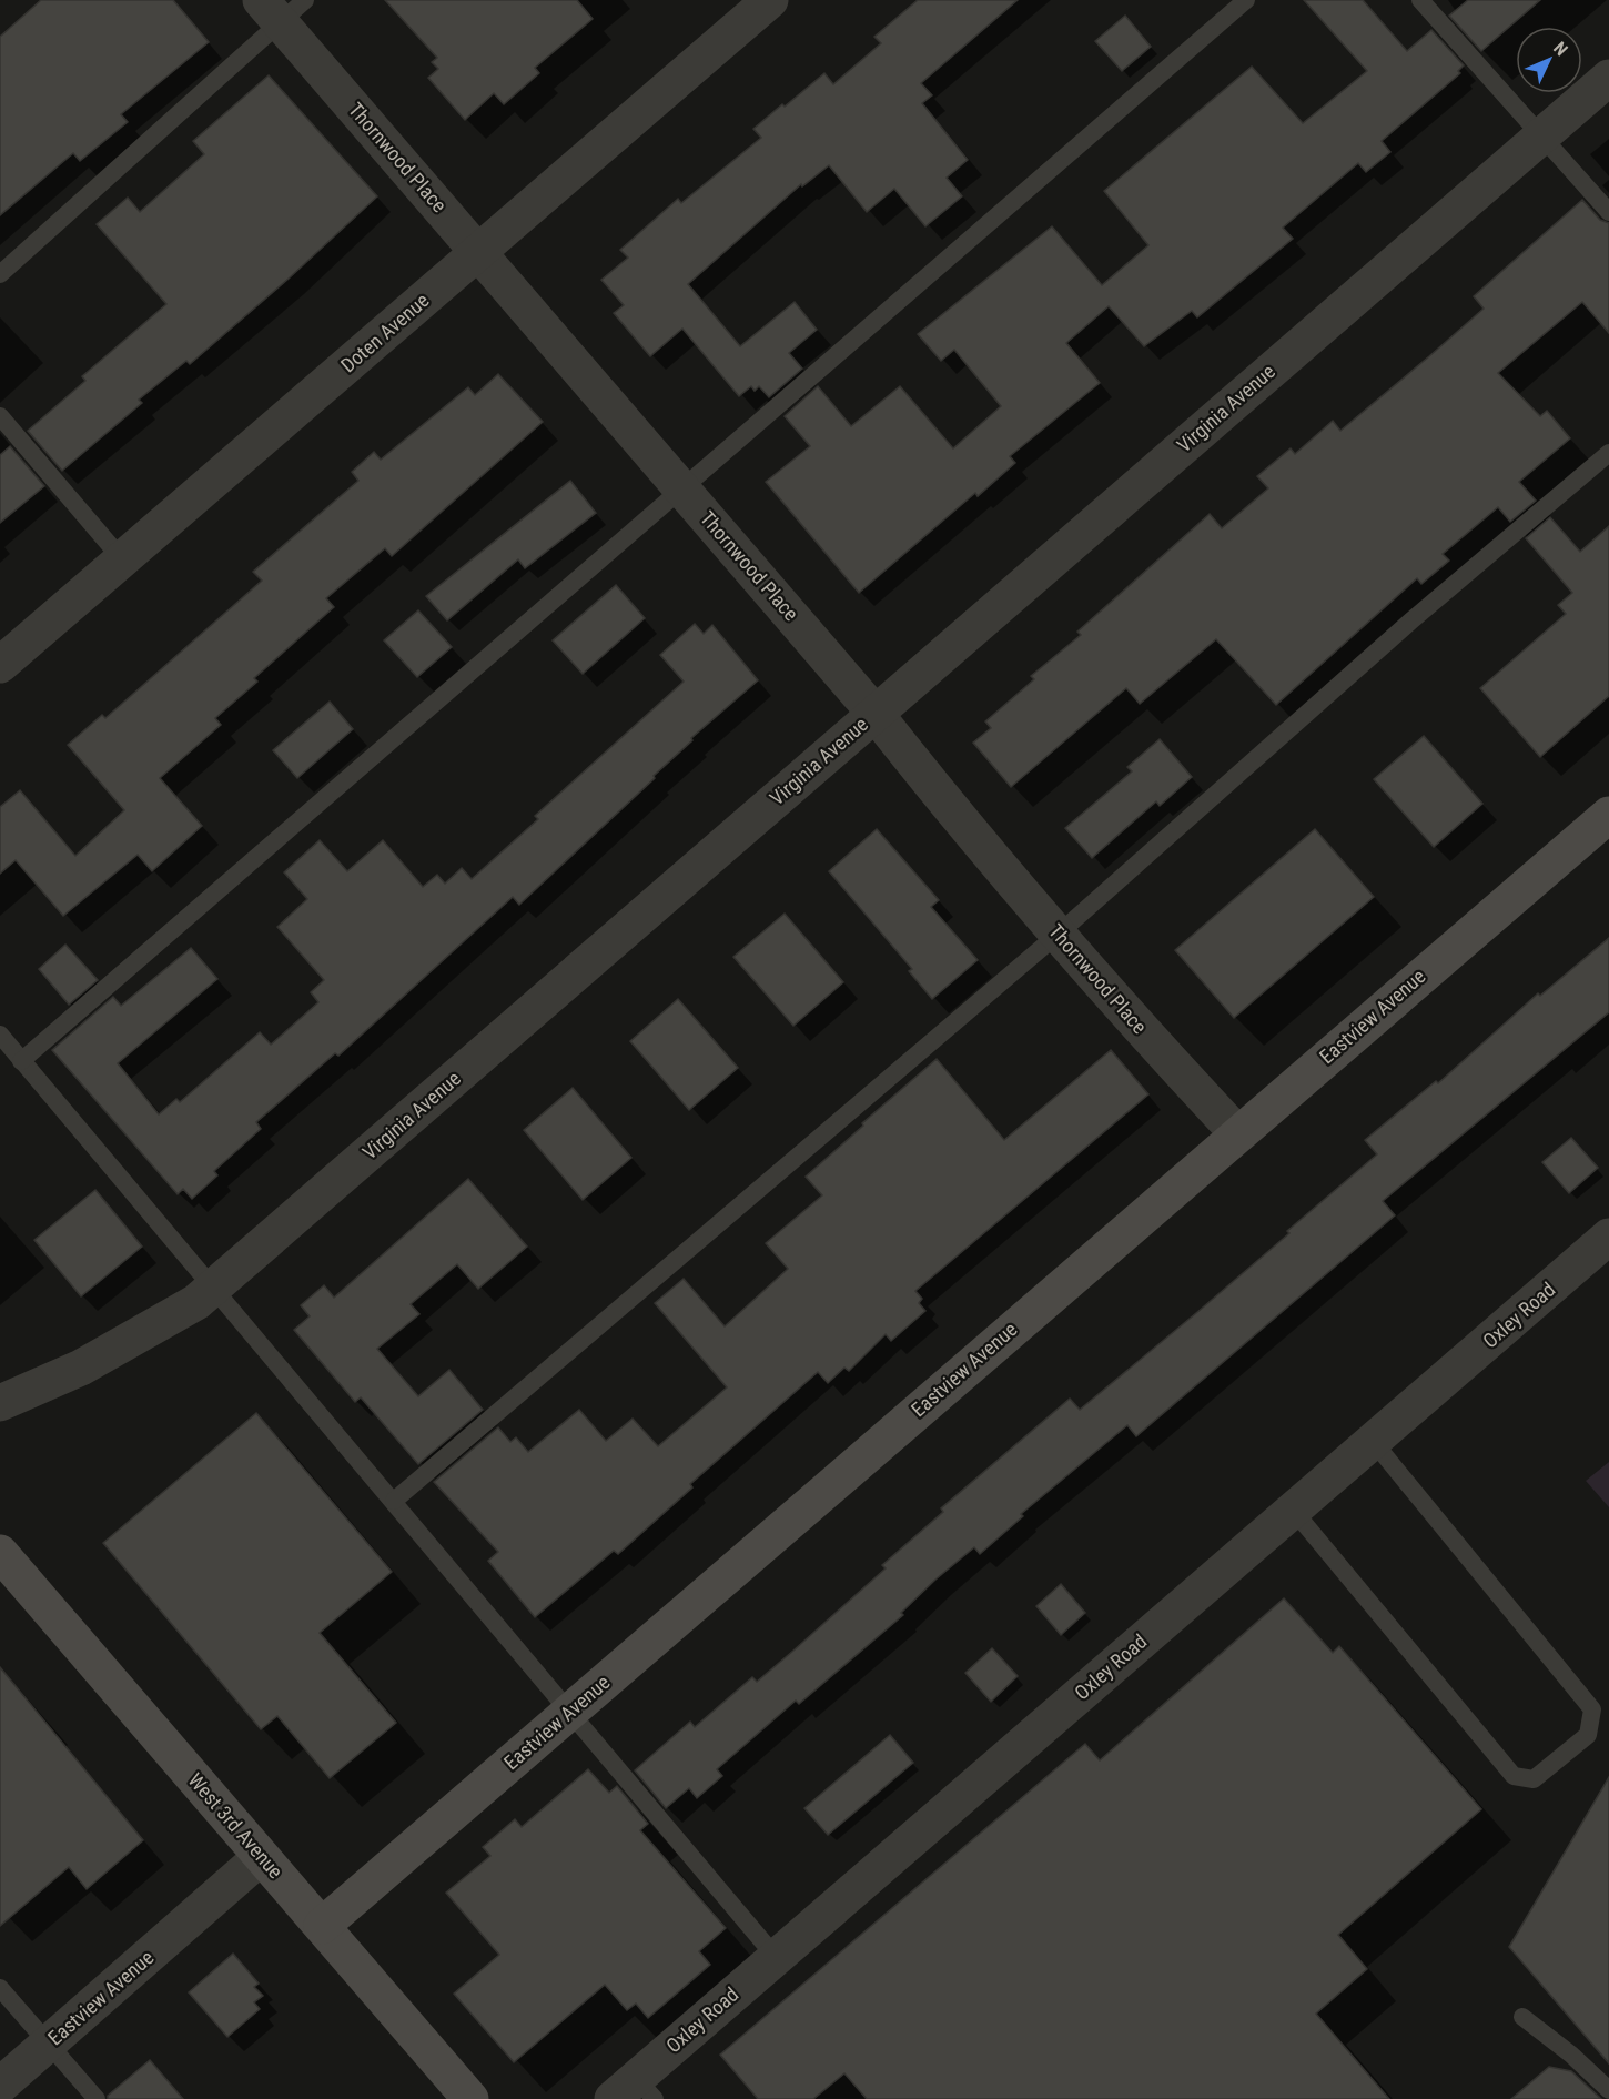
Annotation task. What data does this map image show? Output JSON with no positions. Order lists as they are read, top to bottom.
{
  "streets": {
    "street": [
      "Thornwood Place",
      "Doten Avenue",
      "Virginia Avenue",
      "Eastview Avenue",
      "Oxley Road",
      "West 3rd Avenue"
    ]
  },
  "crossings": [
    ["Thornwood Place", "Doten Avenue"],
    ["Thornwood Place", "Virginia Avenue"],
    ["Thornwood Place", "Eastview Avenue"],
    ["Eastview Avenue", "West 3rd Avenue"]
  ],
  "north": "top right"
}
